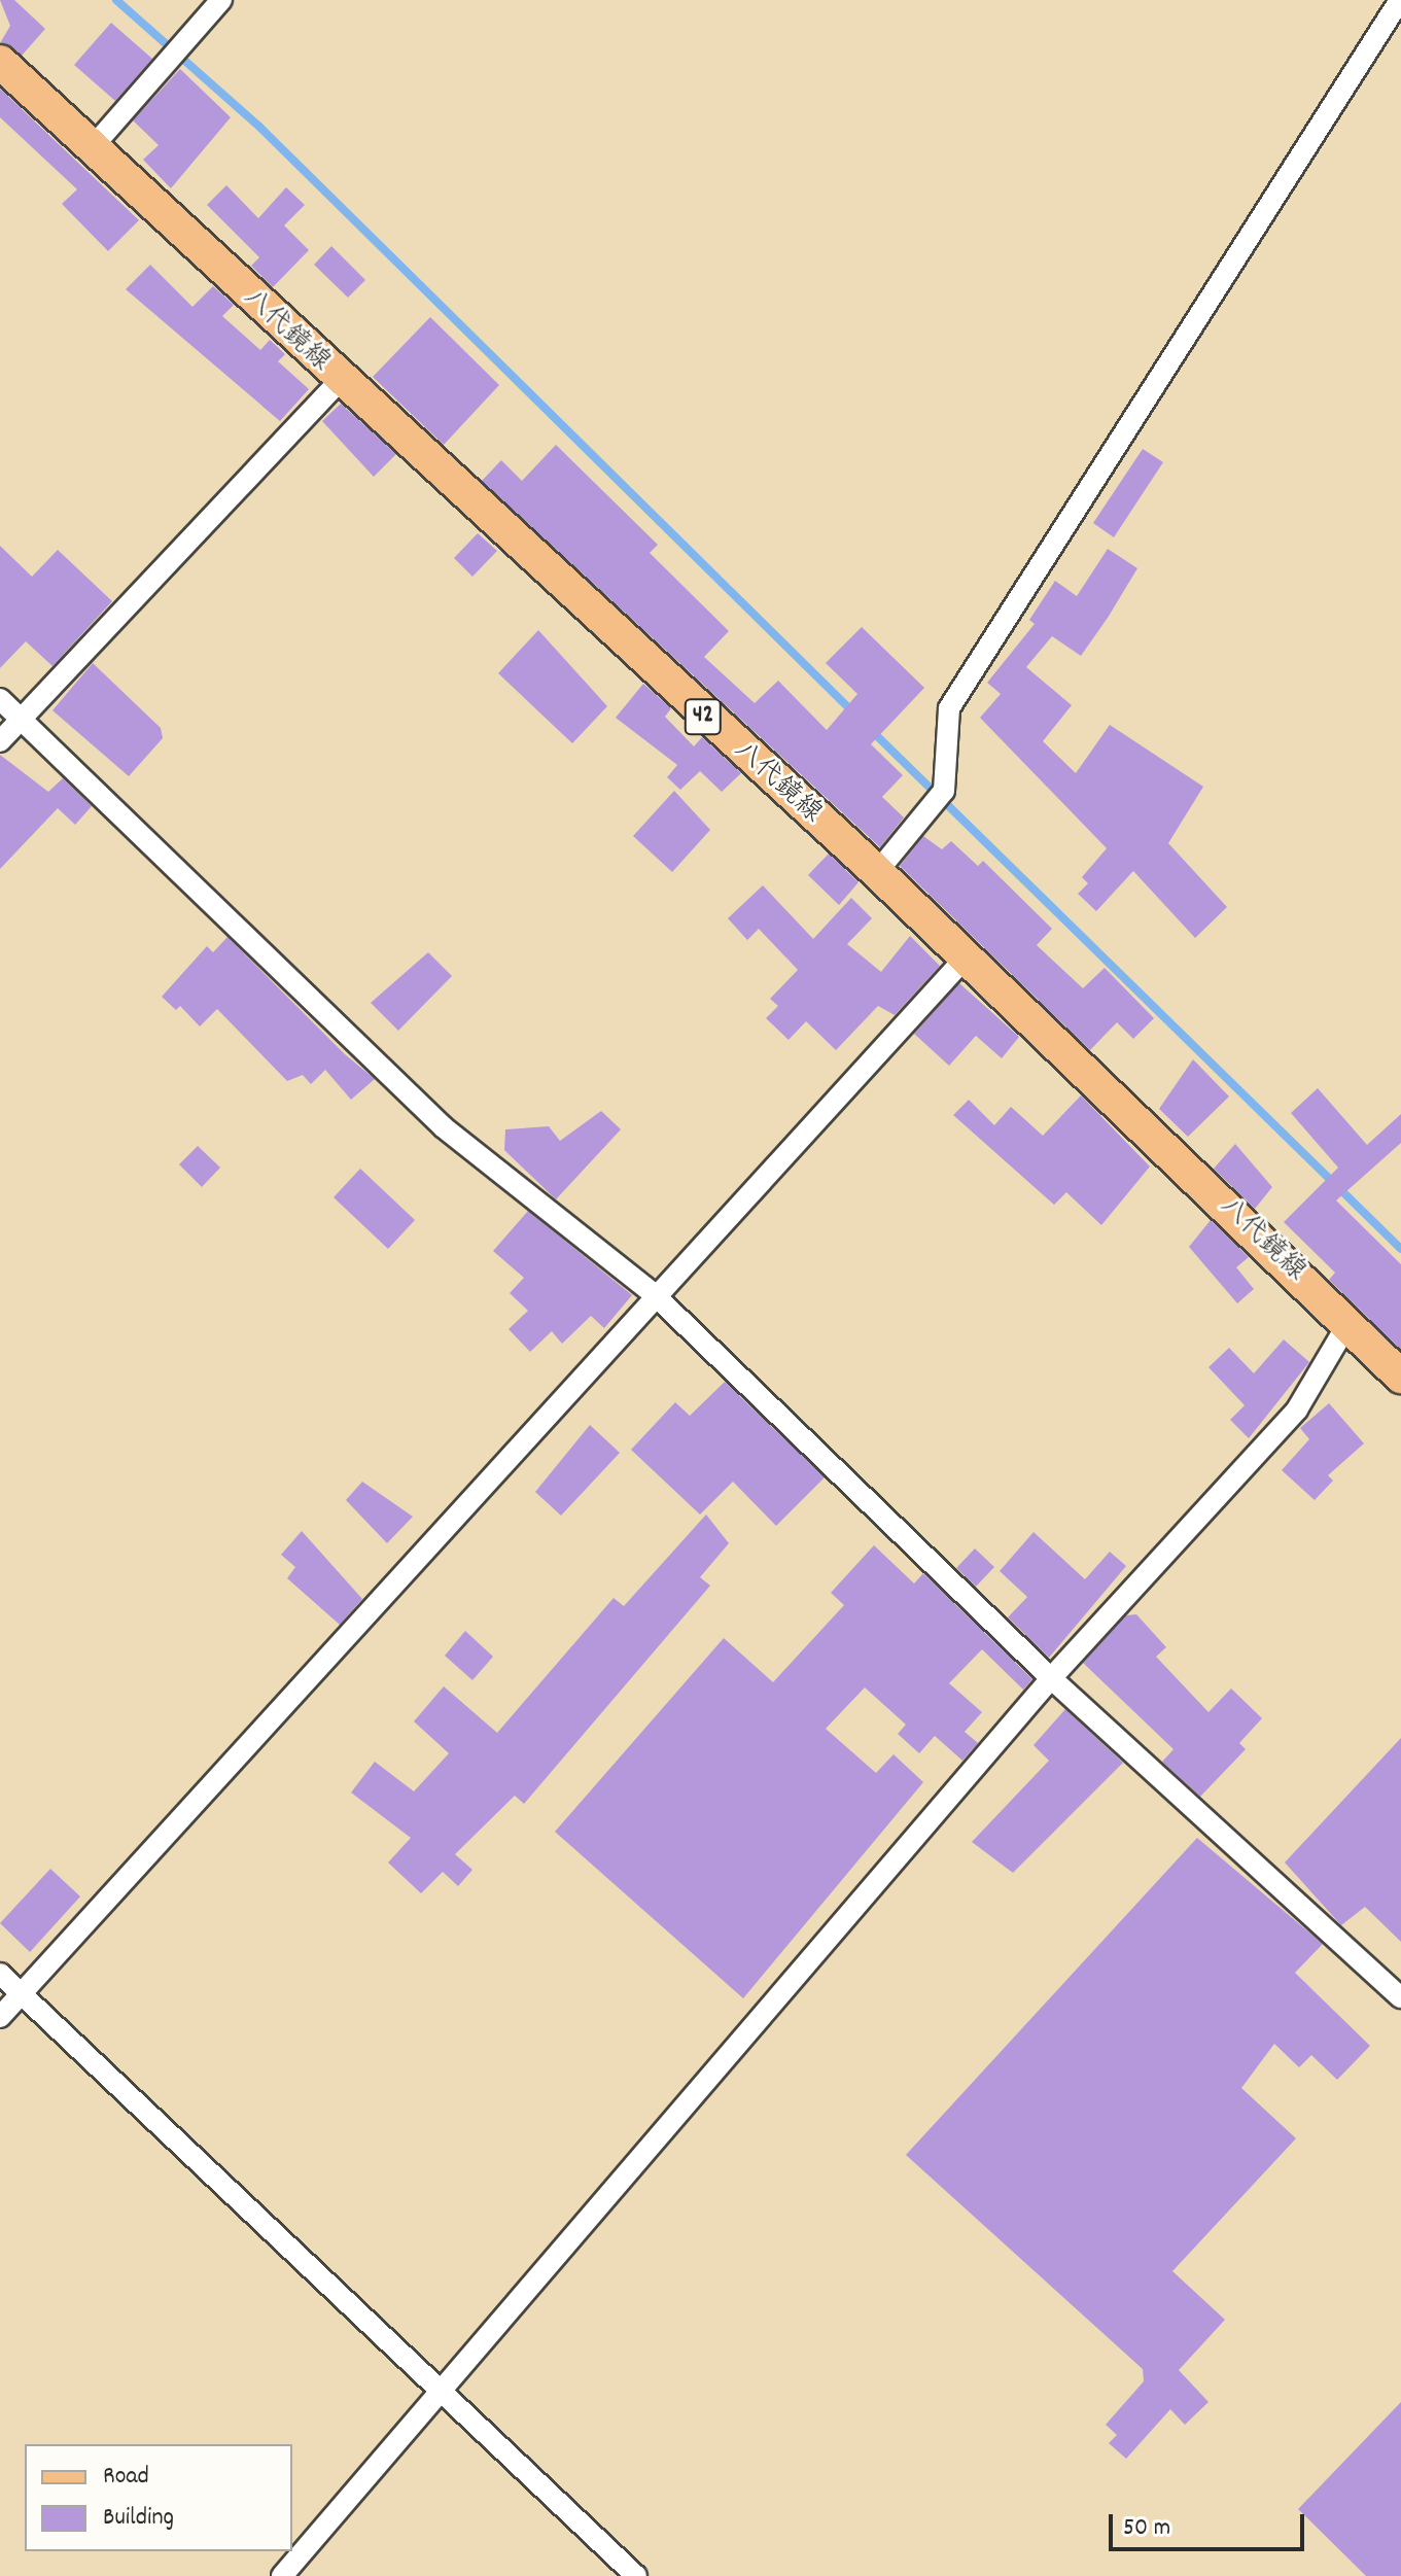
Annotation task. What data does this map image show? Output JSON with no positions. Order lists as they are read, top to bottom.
{
  "streets": {
    "main road": ["八代鏡線", "42"]
  },
  "legend": ["Road", "Building"],
  "scale_bar": "50 m"
}
